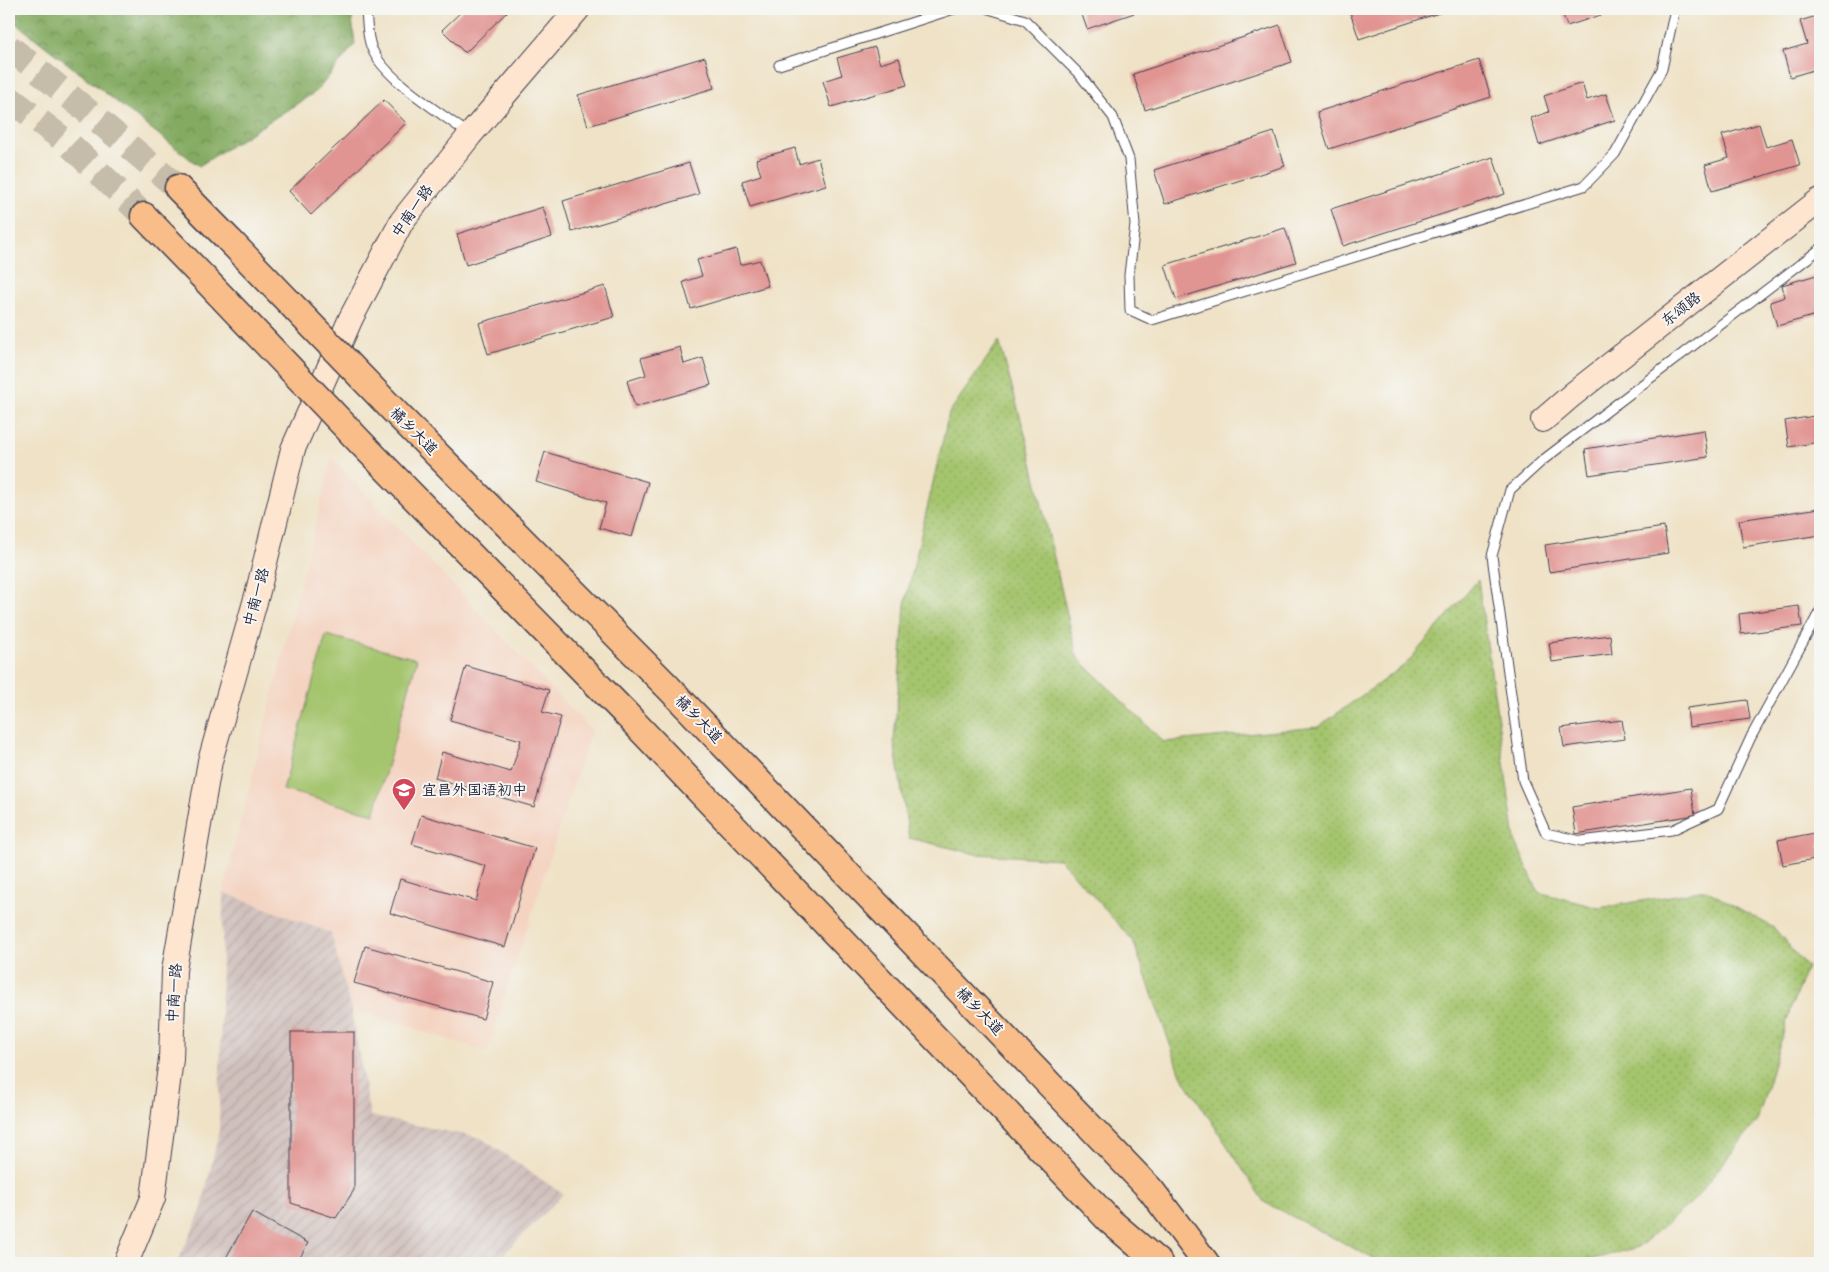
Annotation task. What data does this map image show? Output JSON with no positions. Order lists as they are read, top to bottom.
{
  "streets": {
    "main road": ["橘乡大道"],
    "street": ["中南一路", "东颂路"]
  },
  "places": {
    "school or university": ["宜昌外国语初中"]
  }
}
